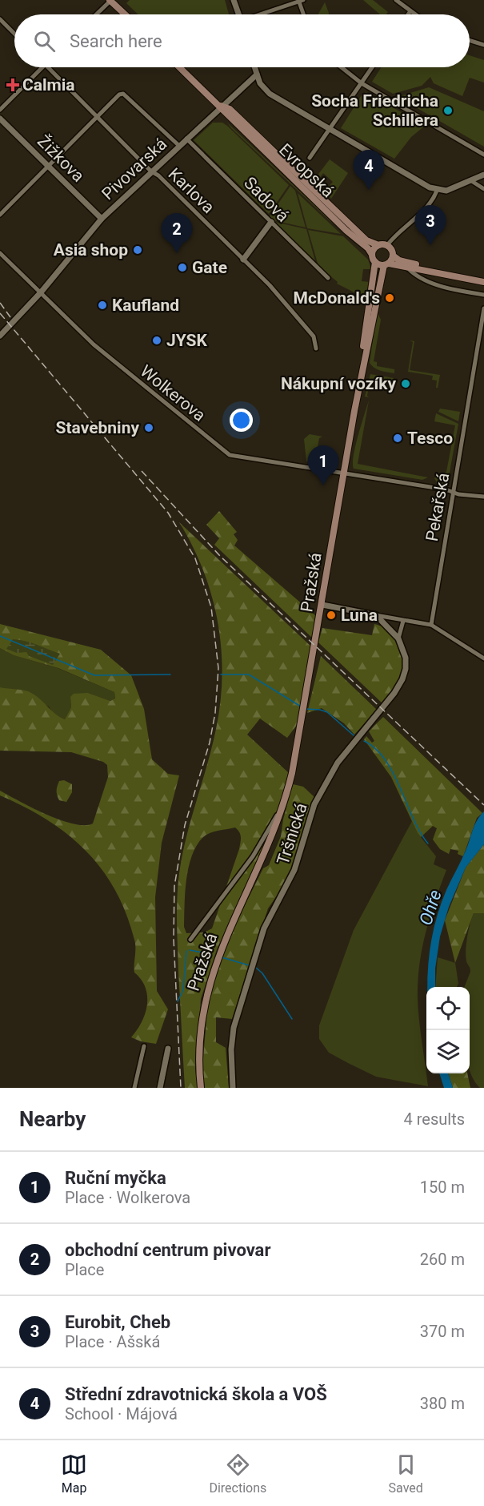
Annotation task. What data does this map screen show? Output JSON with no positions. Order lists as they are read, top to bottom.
{
  "streets": {
    "main road": ["Evropská", "Pražská"],
    "street": [
      "Žižkova",
      "Pivovarská",
      "Karlova",
      "Sadová",
      "Wolkerova",
      "Pekařská",
      "Tršnická"
    ]
  },
  "crossings": [
    ["Žižkova", "Pivovarská"],
    ["Pivovarská", "Evropská"],
    ["Pivovarská", "Karlova"],
    ["Pivovarská", "Sadová"],
    ["Pivovarská", "Wolkerova"],
    ["Evropská", "Pražská"],
    ["Wolkerova", "Pekařská"],
    ["Wolkerova", "Pražská"]
  ],
  "water": ["Ohře"],
  "places": {
    "health": ["Calmia"],
    "other": [
      "Socha Friedricha Schillera",
      "Asia shop",
      "Gate",
      "McDonald's",
      "Kaufland",
      "JYSK",
      "Nákupní vozíky",
      "Stavebniny",
      "Tesco",
      "Luna"
    ]
  },
  "page": {
    "search": "Search here",
    "pins": [
      "4",
      "3",
      "2",
      "1"
    ],
    "heading": ["Nearby", "4 results"],
    "list": [
      {
        "mark": "1",
        "name": "Ruční myčka",
        "note": "Place · Wolkerova",
        "value": "150 m"
      },
      {
        "mark": "2",
        "name": "obchodní centrum pivovar",
        "note": "Place",
        "value": "260 m"
      },
      {
        "mark": "3",
        "name": "Eurobit, Cheb",
        "note": "Place · Ašská",
        "value": "370 m"
      },
      {
        "mark": "4",
        "name": "Střední zdravotnická škola a VOŠ",
        "note": "School · Májová",
        "value": "380 m"
      }
    ],
    "nav": ["Map", "Directions", "Saved"]
  }
}
